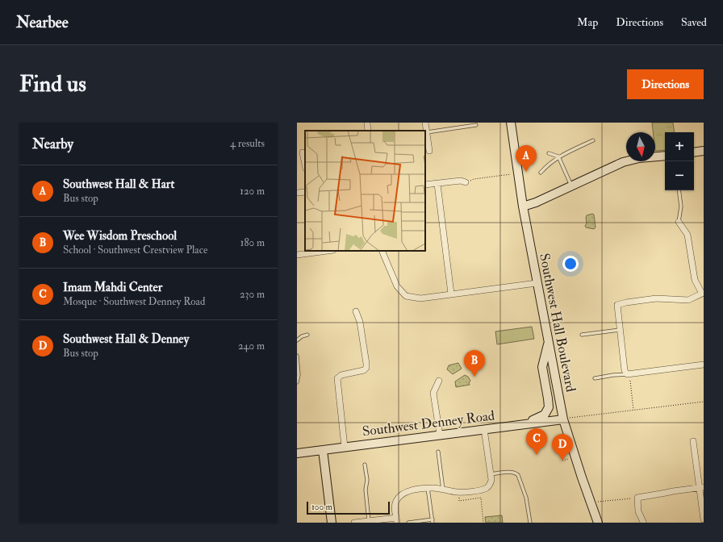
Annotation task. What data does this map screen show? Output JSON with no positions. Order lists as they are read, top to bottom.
{
  "streets": {
    "street": ["Southwest Hall Boulevard", "Southwest Denney Road"]
  },
  "crossings": [
    ["Southwest Hall Boulevard", "Southwest Denney Road"]
  ],
  "scale_bar": "100 m",
  "north": "bottom",
  "page": {
    "header": "Nearbee",
    "nav": ["Map", "Directions", "Saved"],
    "buttons": "Directions",
    "title": "Find us",
    "heading": ["Nearby", "4 results"],
    "map_buttons": ["+", "−"],
    "pins": [
      "A",
      "B",
      "C",
      "D"
    ],
    "list": [
      {
        "mark": "A",
        "name": "Southwest Hall & Hart",
        "note": "Bus stop",
        "value": "120 m"
      },
      {
        "mark": "B",
        "name": "Wee Wisdom Preschool",
        "note": "School · Southwest Crestview Place",
        "value": "180 m"
      },
      {
        "mark": "C",
        "name": "Imam Mahdi Center",
        "note": "Mosque · Southwest Denney Road",
        "value": "230 m"
      },
      {
        "mark": "D",
        "name": "Southwest Hall & Denney",
        "note": "Bus stop",
        "value": "240 m"
      }
    ],
    "scale": "100 m"
  }
}
